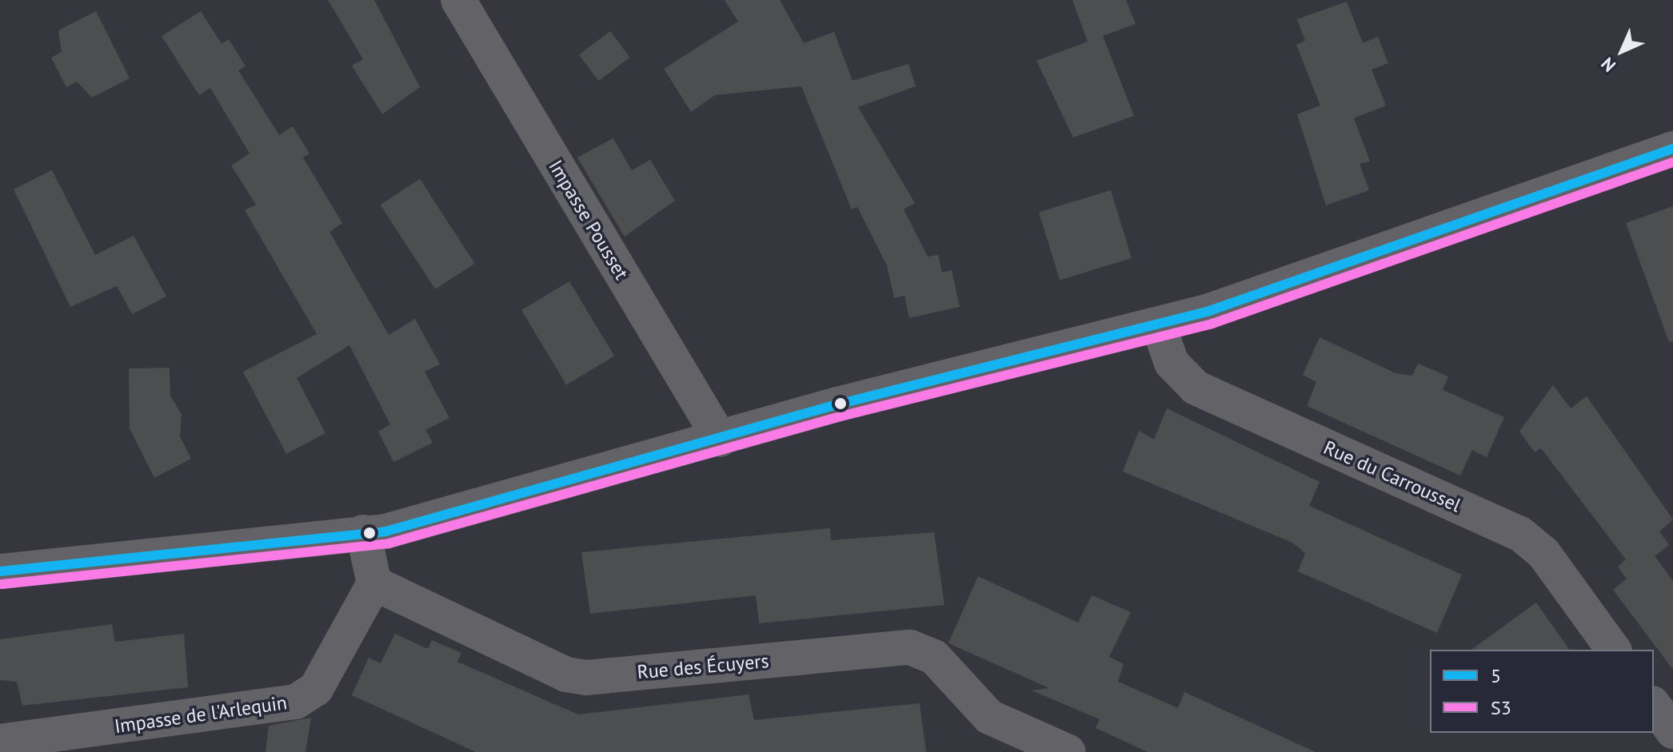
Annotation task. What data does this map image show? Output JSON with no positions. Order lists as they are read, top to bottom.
{
  "streets": {
    "street": [
      "Impasse Pousset",
      "Rue du Carroussel",
      "Rue des Écuyers",
      "Impasse de l'Arlequin"
    ]
  },
  "crossings": [
    ["Rue des Écuyers", "Impasse de l'Arlequin"]
  ],
  "lines": ["transit line 5", "transit line S3"],
  "legend": ["5", "S3"],
  "north": "bottom left"
}
